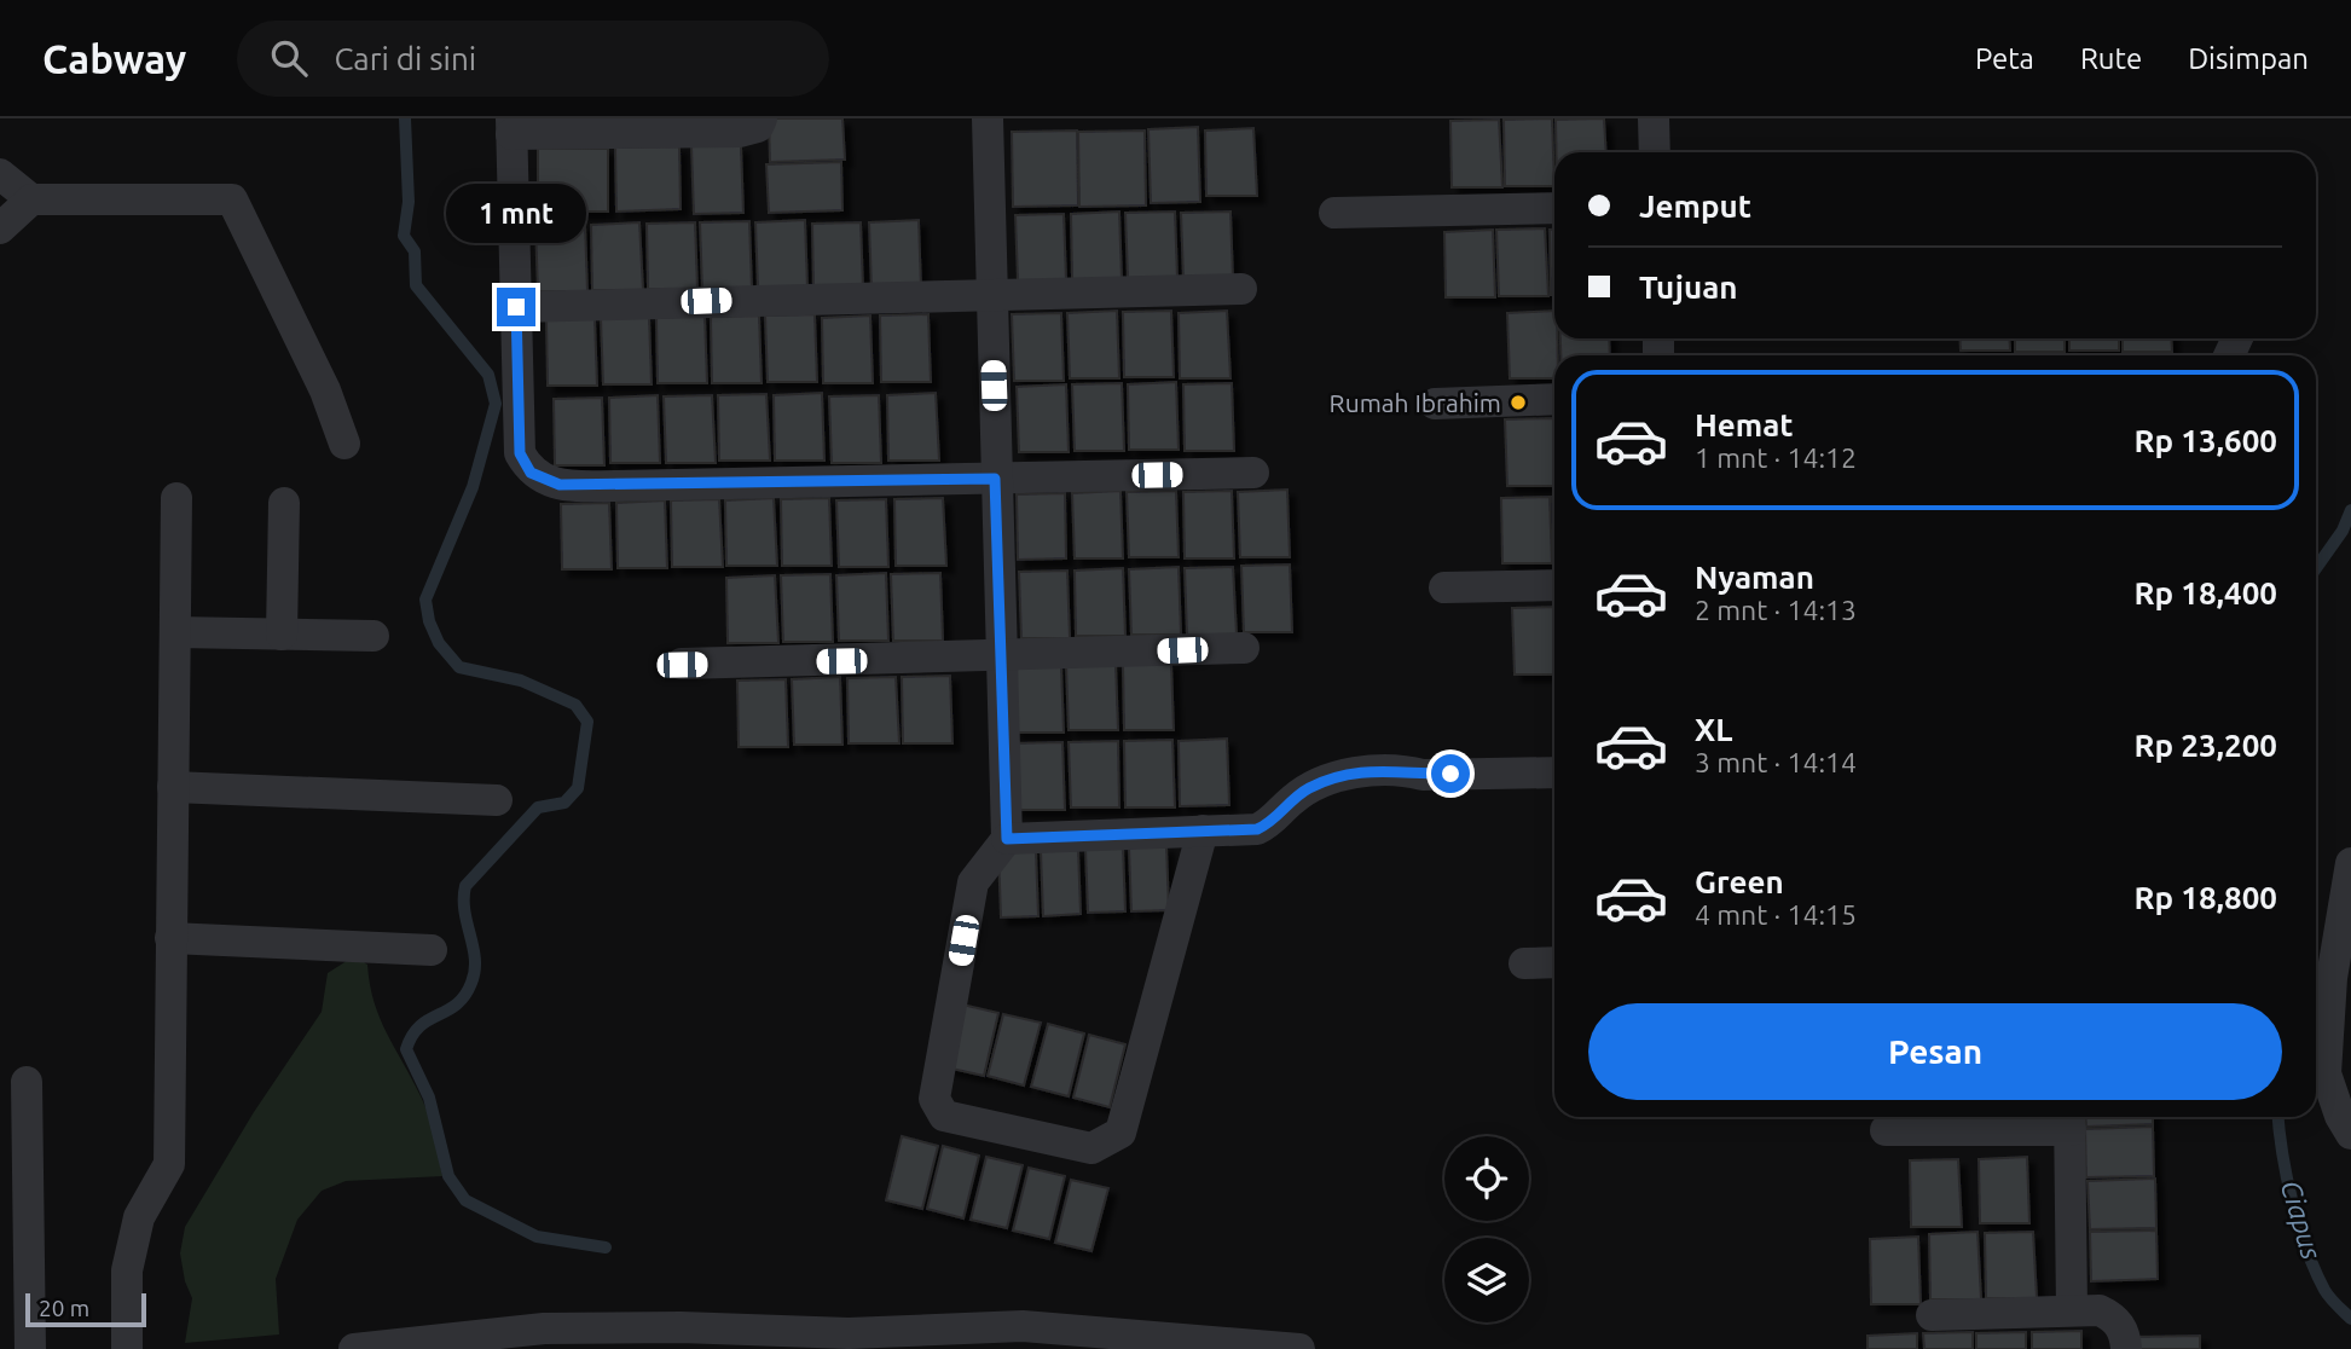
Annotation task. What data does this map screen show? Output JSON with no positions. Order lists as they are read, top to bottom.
{
  "water": ["Ciapus"],
  "places": ["Rumah Ibrahim"],
  "scale_bar": "20 m",
  "page": {
    "header": "Cabway",
    "search": "Cari di sini",
    "nav": ["Peta", "Rute", "Disimpan"],
    "banner": ["Jemput", "Tujuan"],
    "bubble": "1 mnt",
    "list": [
      {
        "name": "Hemat",
        "note": "1 mnt · 14:12",
        "value": "Rp 13,600"
      },
      {
        "name": "Nyaman",
        "note": "2 mnt · 14:13",
        "value": "Rp 18,400"
      },
      {
        "name": "XL",
        "note": "3 mnt · 14:14",
        "value": "Rp 23,200"
      },
      {
        "name": "Green",
        "note": "4 mnt · 14:15",
        "value": "Rp 18,800"
      }
    ],
    "buttons": "Pesan",
    "scale": "20 m"
  }
}
